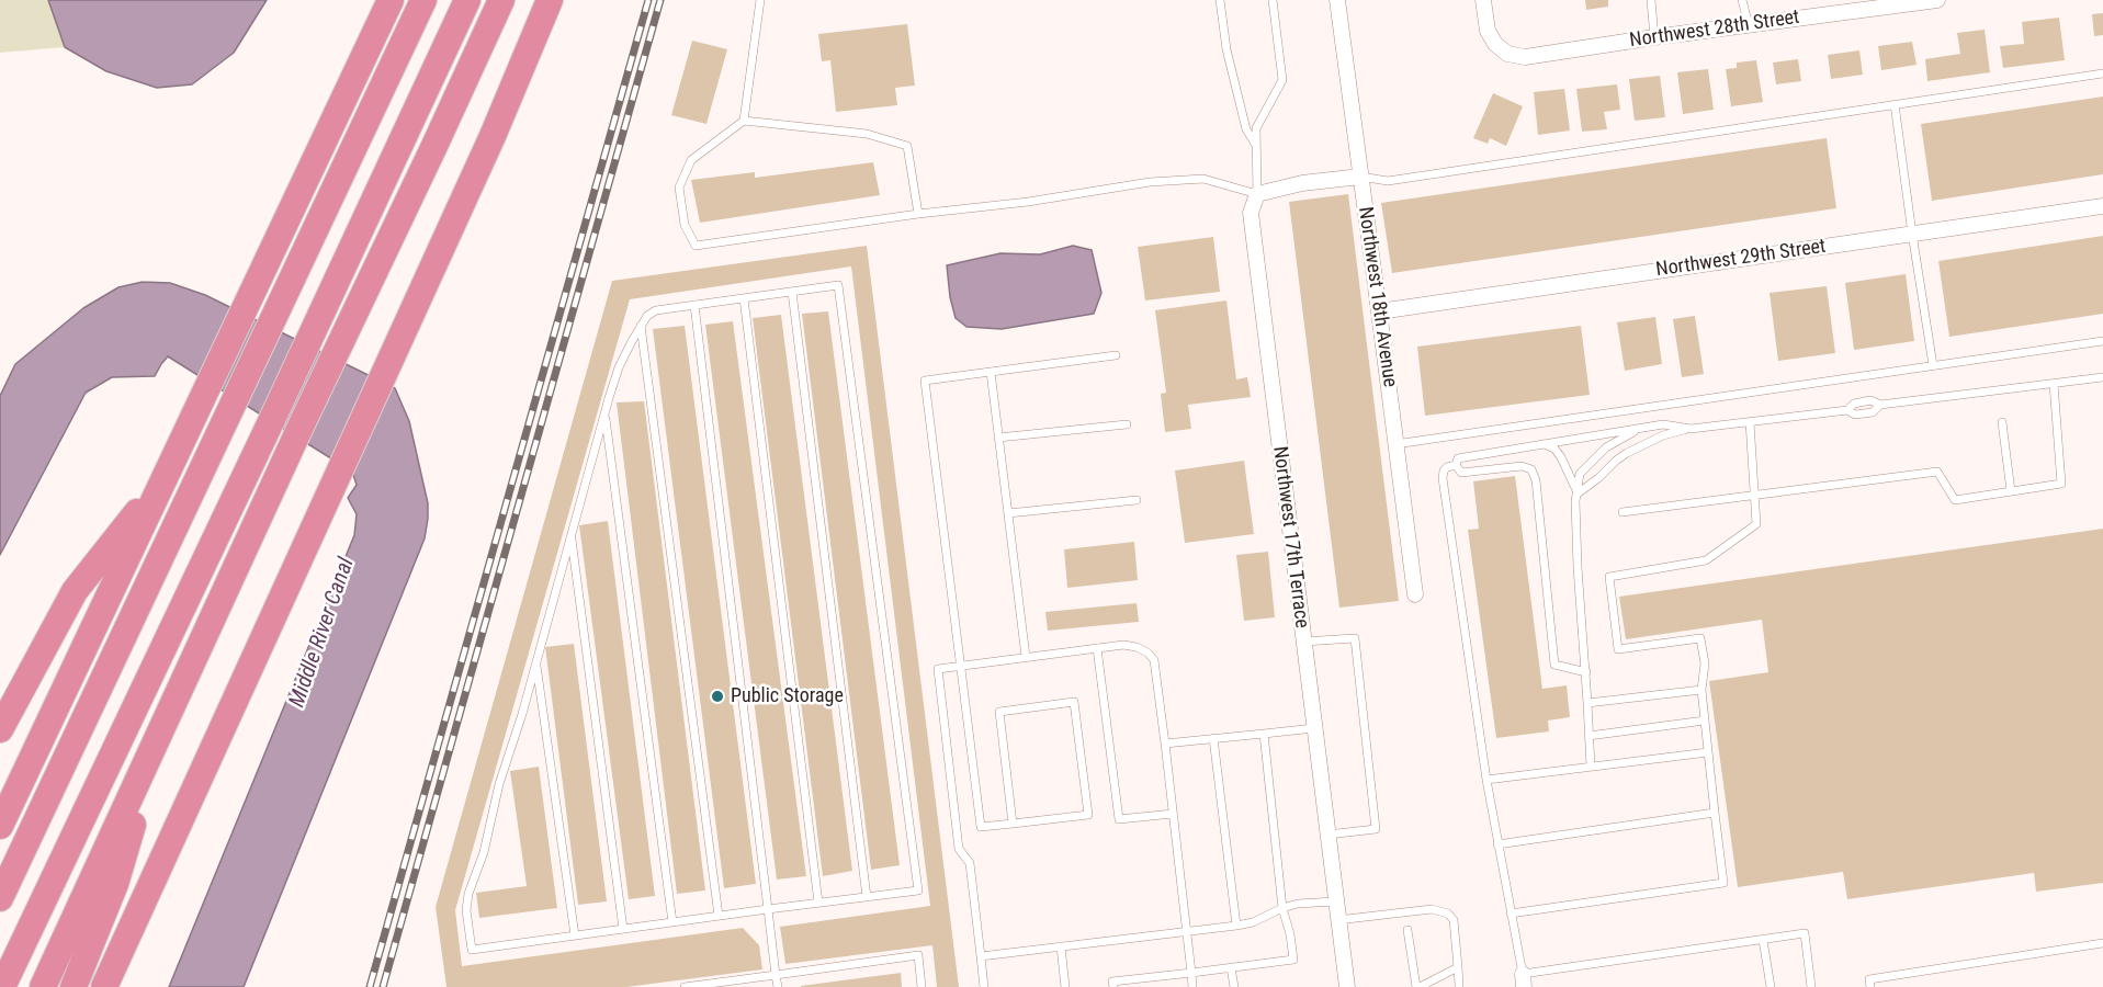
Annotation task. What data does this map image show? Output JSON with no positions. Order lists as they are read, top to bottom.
{
  "streets": {
    "street": [
      "Northwest 28th Street",
      "Northwest 29th Street",
      "Northwest 18th Avenue",
      "Northwest 17th Terrace"
    ]
  },
  "crossings": [
    ["Northwest 29th Street", "Northwest 18th Avenue"]
  ],
  "water": ["Middle River Canal"],
  "places": ["Public Storage"]
}
